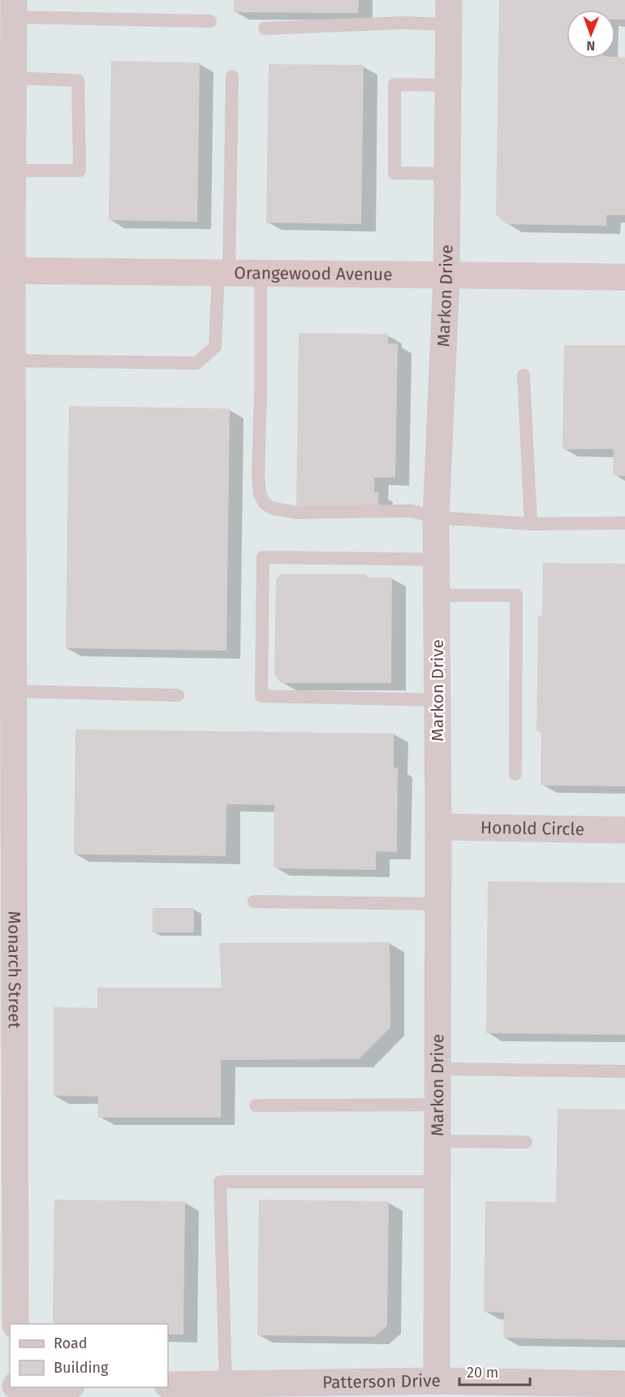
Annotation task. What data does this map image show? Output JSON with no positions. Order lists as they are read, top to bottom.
{
  "streets": {
    "street": [
      "Orangewood Avenue",
      "Markon Drive",
      "Honold Circle",
      "Monarch Street",
      "Patterson Drive"
    ]
  },
  "crossings": [
    ["Orangewood Avenue", "Markon Drive"],
    ["Orangewood Avenue", "Monarch Street"],
    ["Markon Drive", "Honold Circle"],
    ["Markon Drive", "Patterson Drive"]
  ],
  "legend": ["Road", "Building"],
  "scale_bar": "20 m",
  "north": "bottom"
}
